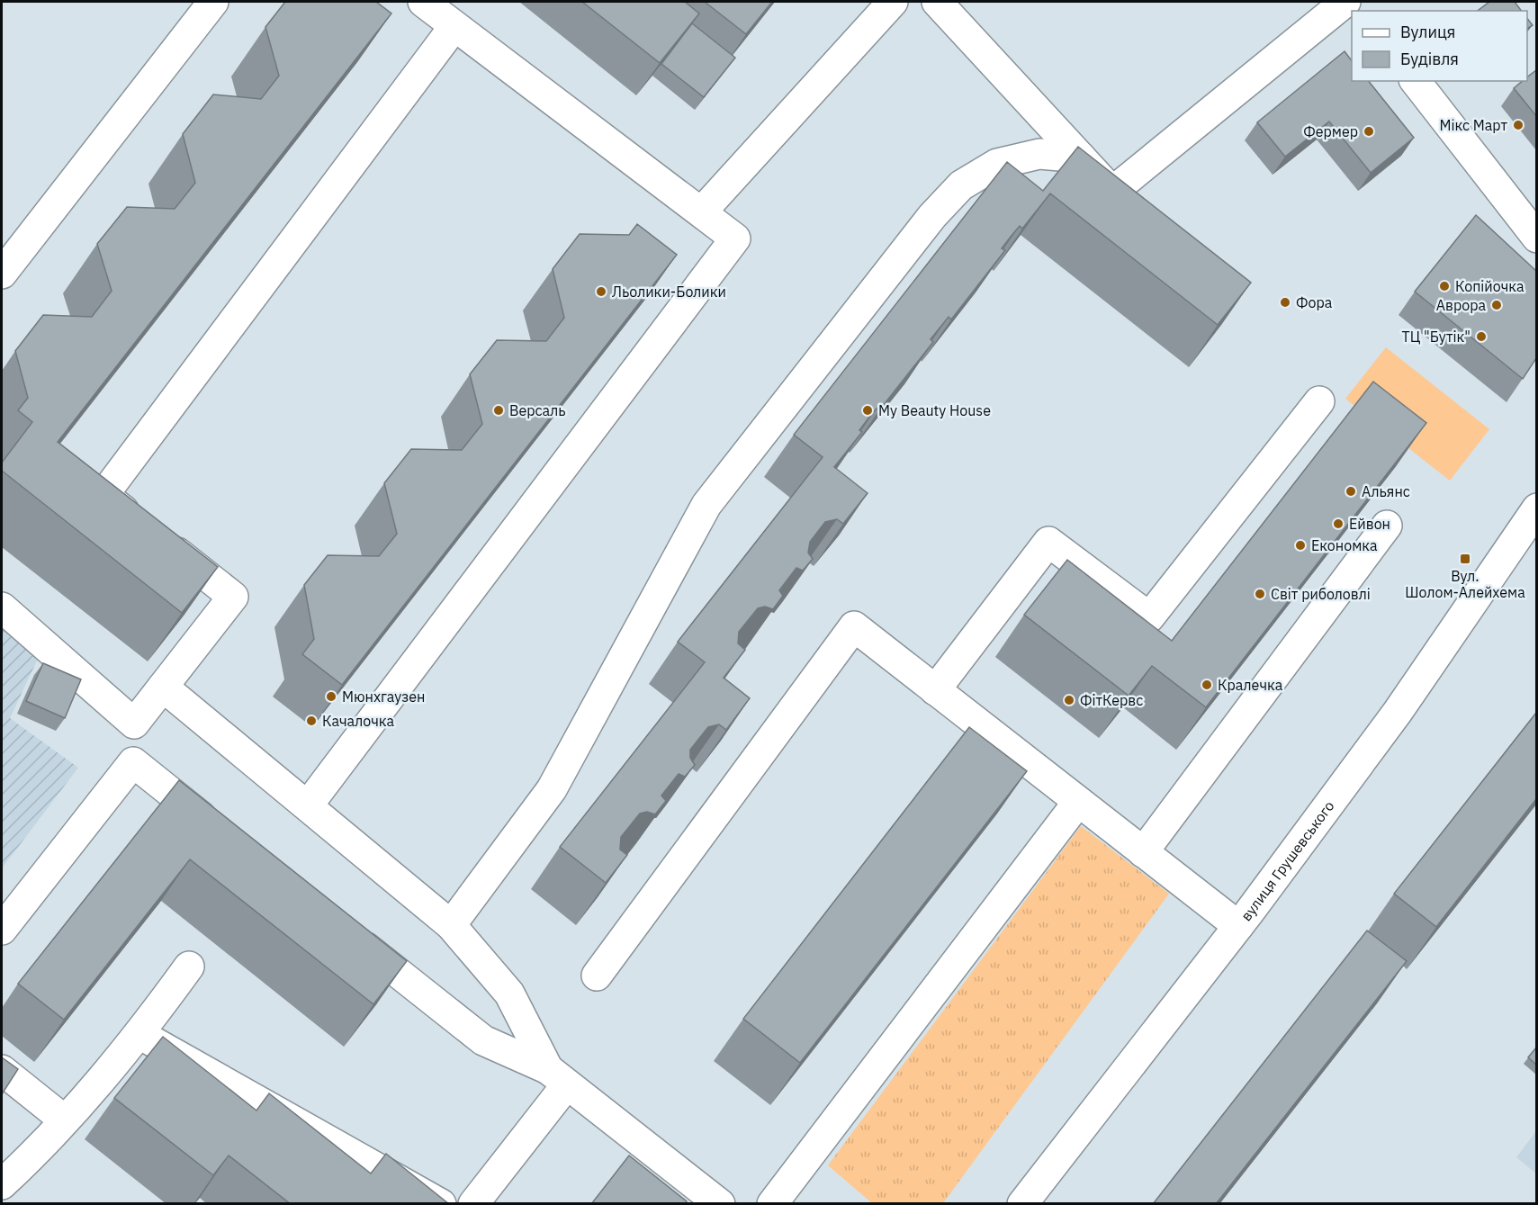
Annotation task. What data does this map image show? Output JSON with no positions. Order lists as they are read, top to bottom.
{
  "streets": {
    "street": ["вулиця Грушевського"]
  },
  "places": {
    "other": [
      "Мікс Март",
      "Фермер",
      "Копійочка",
      "Льолики-Болики",
      "Фора",
      "Аврора",
      "ТЦ \"Бутік\"",
      "Версаль",
      "My Beauty House",
      "Альянс",
      "Ейвон",
      "Економка",
      "Світ риболовлі",
      "Кралечка",
      "Мюнхгаузен",
      "ФітКервс",
      "Качалочка"
    ],
    "transit": ["Вул. Шолом-Алейхема"]
  },
  "legend": ["Вулиця", "Будівля"]
}
